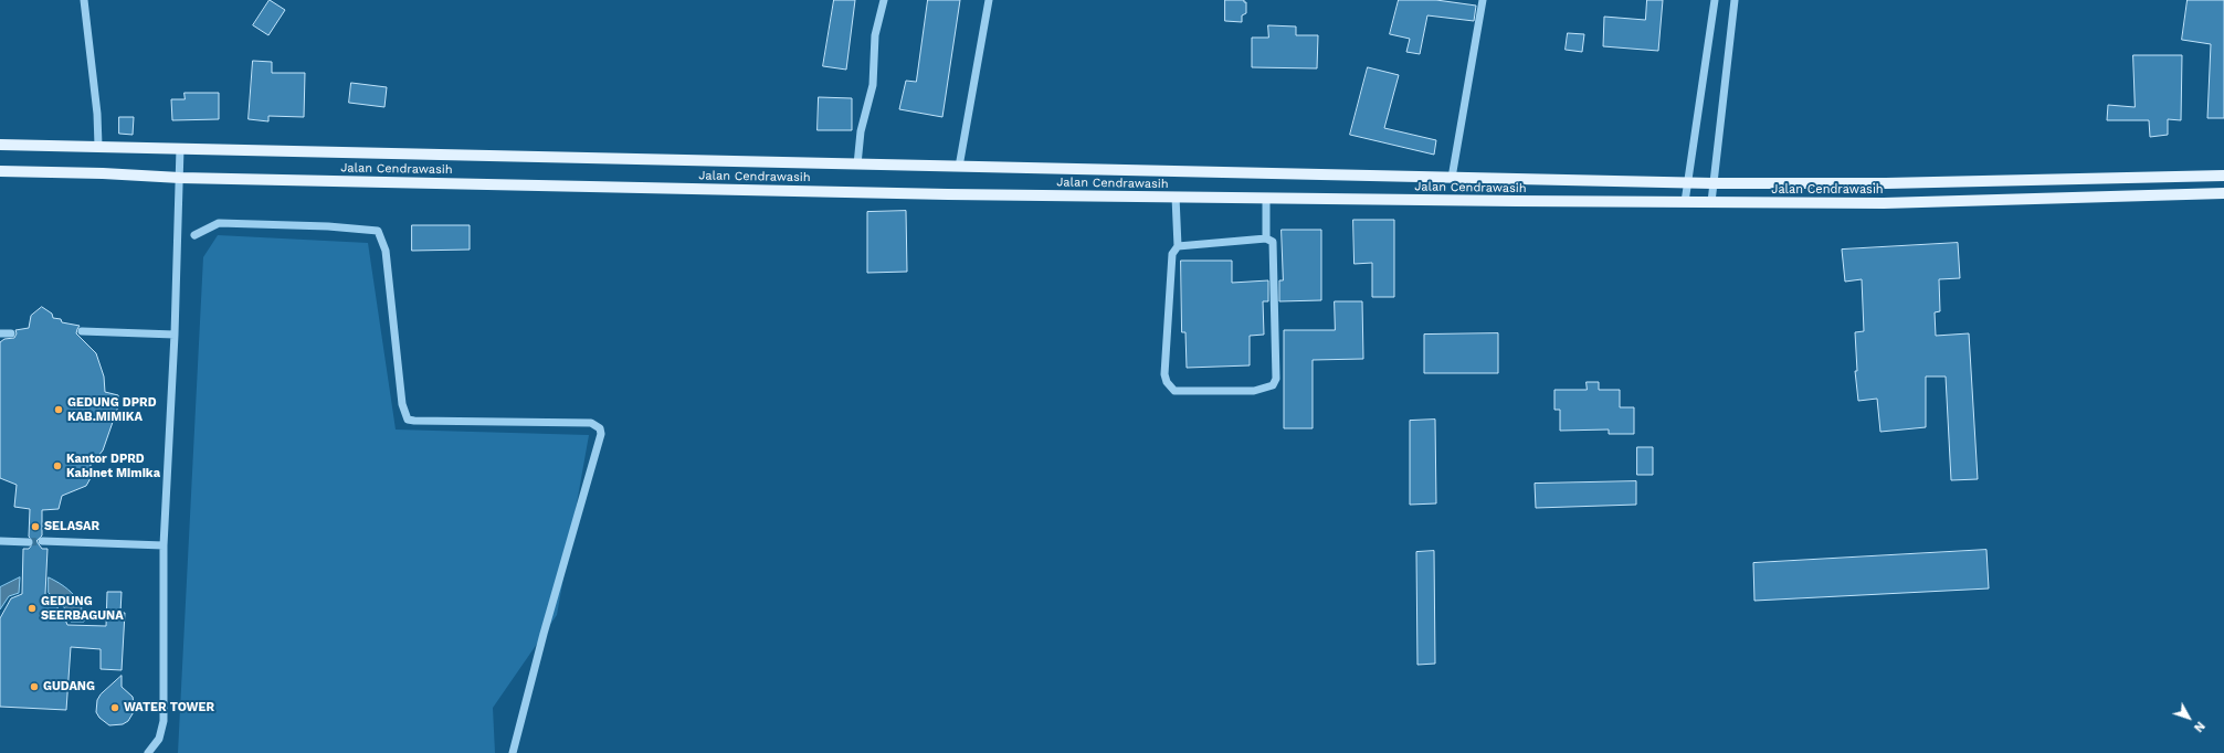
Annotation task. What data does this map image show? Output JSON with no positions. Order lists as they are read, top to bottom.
{
  "streets": {
    "main road": ["Jalan Cendrawasih"]
  },
  "places": [
    "GEDUNG DPRD KAB.MIMIKA",
    "Kantor DPRD Kabinet Mimika",
    "SELASAR",
    "GEDUNG SEERBAGUNA",
    "GUDANG",
    "WATER TOWER"
  ],
  "north": "bottom right"
}
